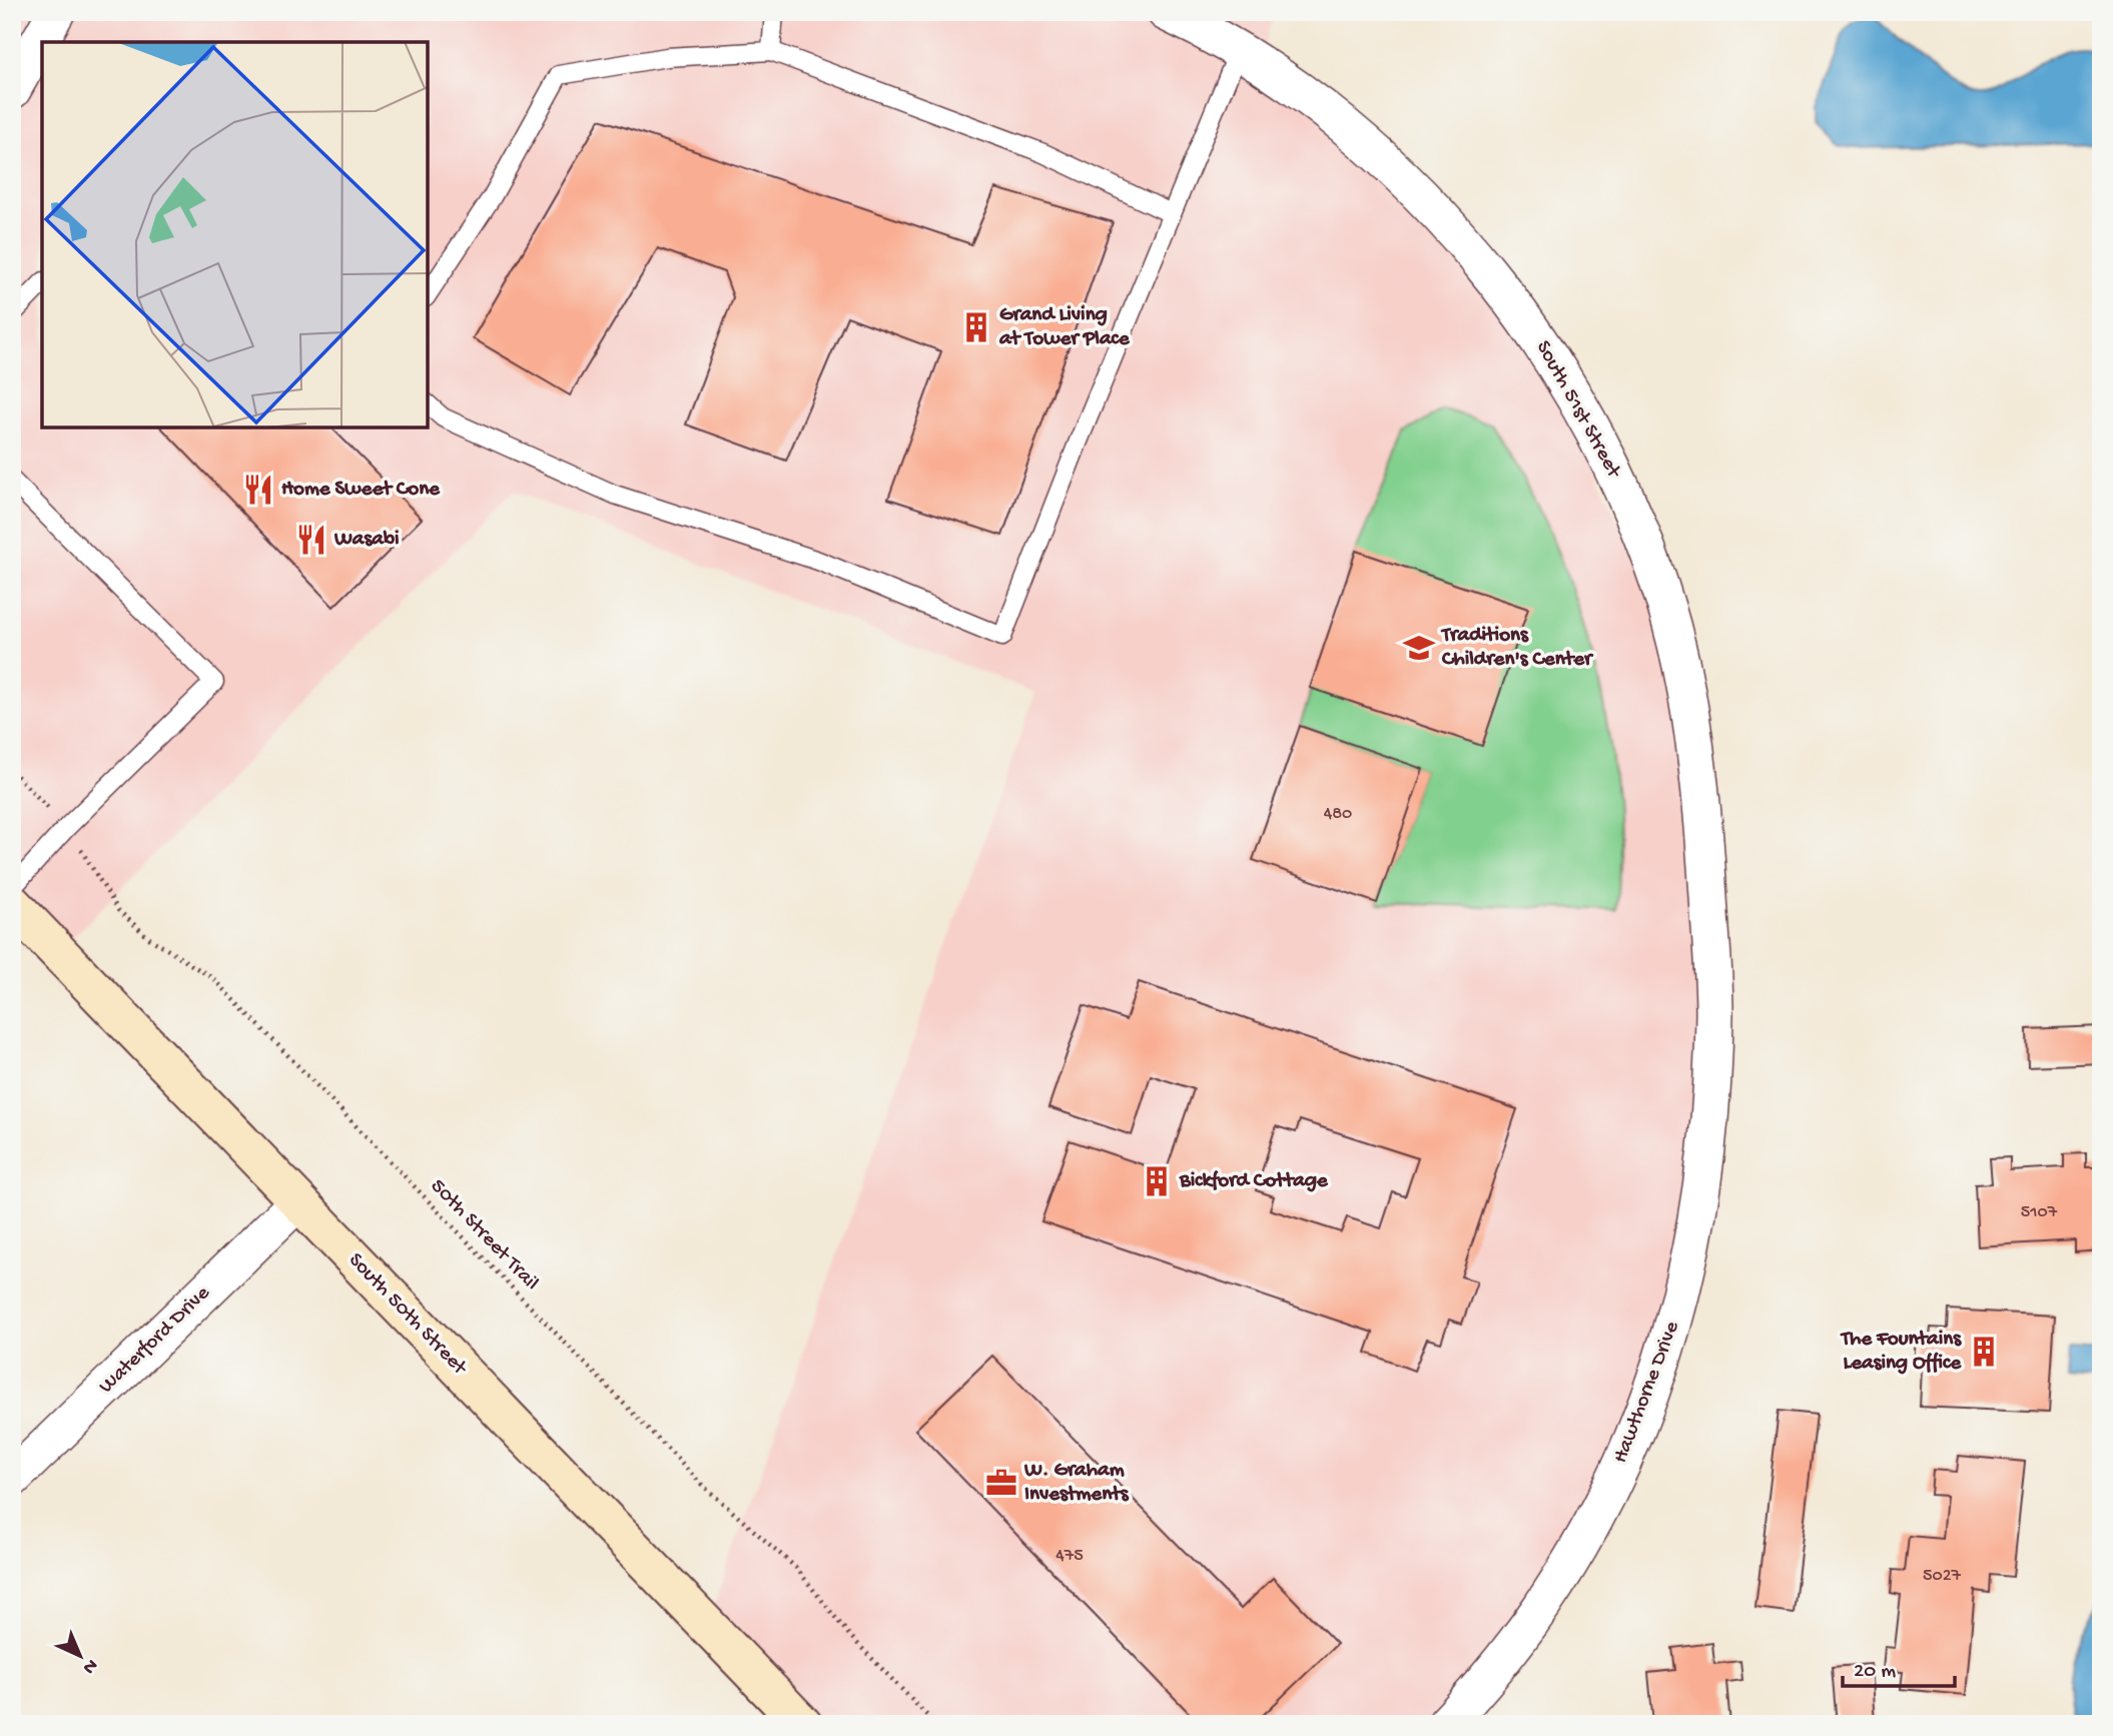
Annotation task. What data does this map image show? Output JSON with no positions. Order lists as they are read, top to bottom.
{
  "streets": {
    "main road": ["South 50th Street"],
    "street": ["South 51st Street", "Waterford Drive", "Hawthorne Drive"],
    "path": ["50th Street Trail"]
  },
  "crossings": [
    ["South 51st Street", "Hawthorne Drive"],
    ["South 50th Street", "Waterford Drive"]
  ],
  "places": {
    "building": ["Grand Living at Tower Place", "Bickford Cottage", "The Fountains Leasing Office"],
    "restaurant": ["Home Sweet Cone", "Wasabi"],
    "school or university": ["Traditions Children's Center"],
    "office": ["W. Graham Investments"]
  },
  "house_numbers": [
    "480",
    "5107",
    "475",
    "5027"
  ],
  "scale_bar": "20 m",
  "north": "bottom right"
}
